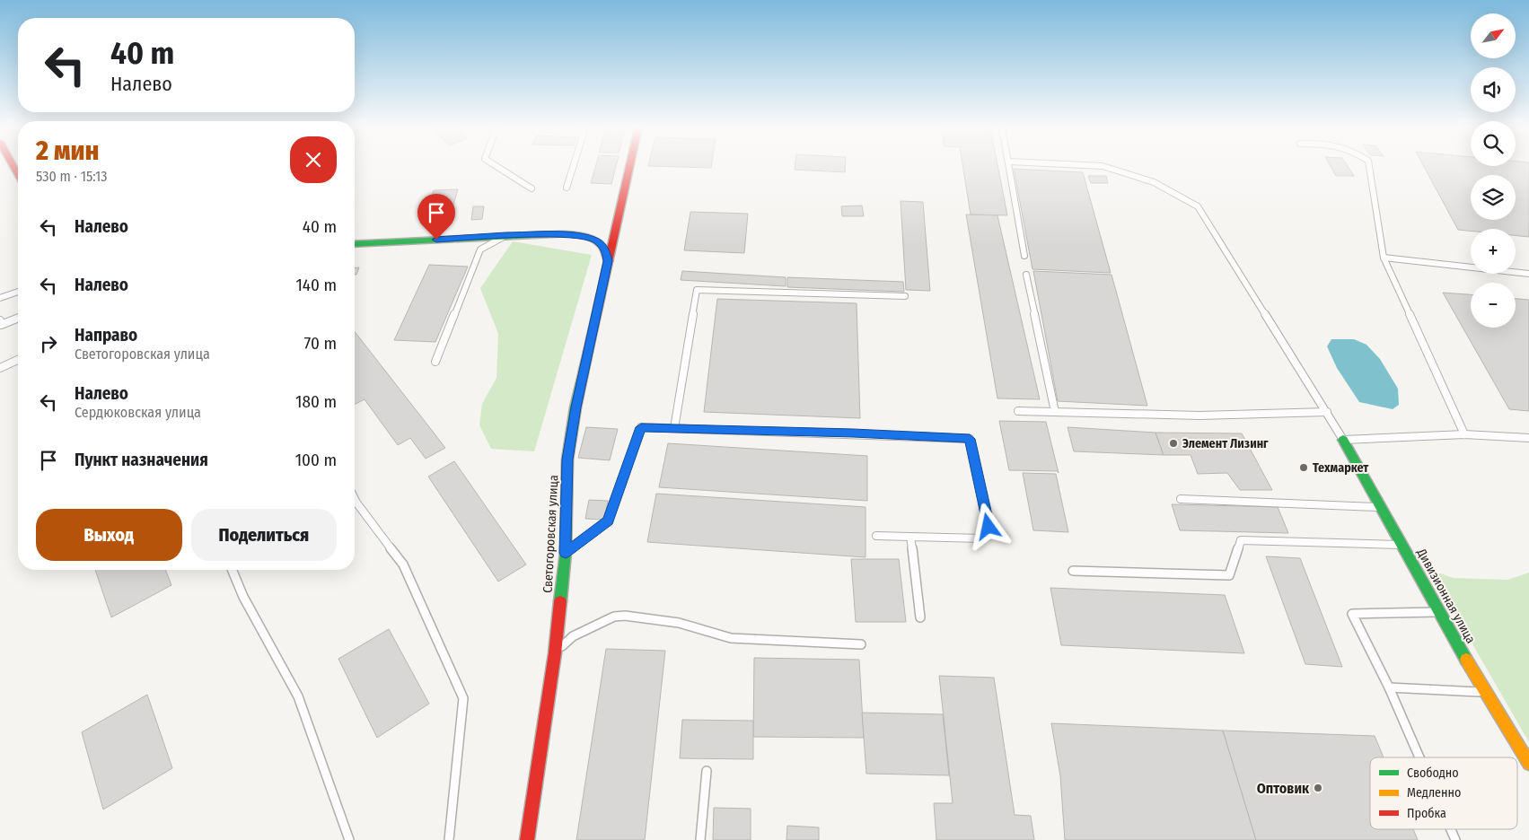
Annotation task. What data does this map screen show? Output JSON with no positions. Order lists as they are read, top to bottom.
{
  "streets": {
    "street": ["Светогоровская улица", "Дивизионная улица"]
  },
  "places": ["Элемент Лизинг", "Техмаркет", "Оптовик"],
  "legend": ["Свободно", "Медленно", "Пробка"],
  "north": "top right",
  "page": {
    "map_buttons": ["+", "−"],
    "turn": ["40 m", "Налево"],
    "heading": ["2 мин", "530 m · 15:13"],
    "list": [
      {
        "name": "Налево",
        "value": "40 m"
      },
      {
        "name": "Налево",
        "value": "140 m"
      },
      {
        "name": "Направо",
        "note": "Светогоровская улица",
        "value": "70 m"
      },
      {
        "name": "Налево",
        "note": "Сердюковская улица",
        "value": "180 m"
      },
      {
        "name": "Пункт назначения",
        "value": "100 m"
      }
    ],
    "buttons": ["Выход", "Поделиться"]
  }
}
